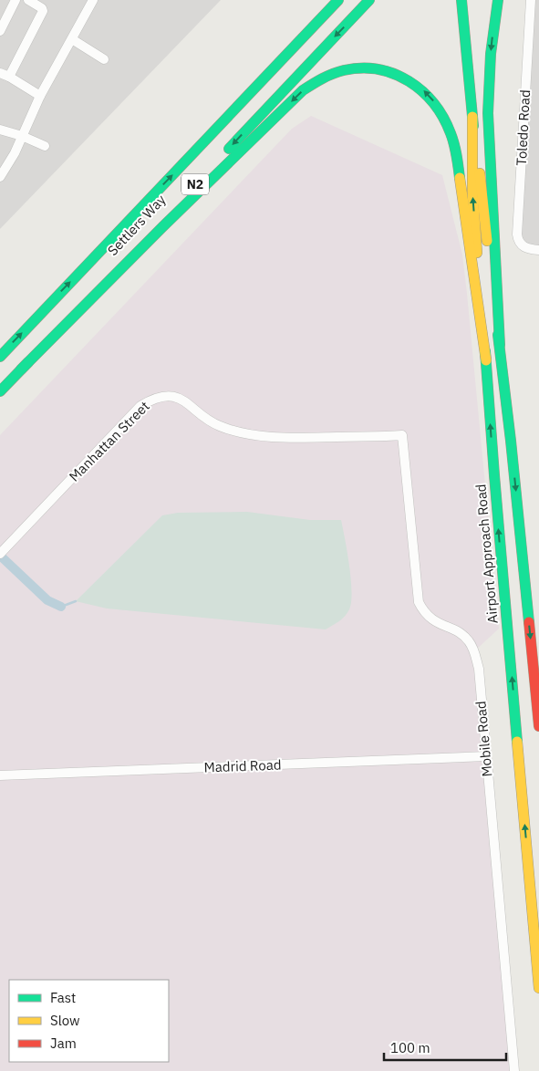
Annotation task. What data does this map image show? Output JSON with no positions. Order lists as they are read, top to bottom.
{
  "streets": {
    "main road": ["N2", "Settlers Way", "Airport Approach Road"],
    "street": [
      "Toledo Road",
      "Manhattan Street",
      "Mobile Road",
      "Madrid Road"
    ]
  },
  "crossings": [
    ["Manhattan Street", "Mobile Road"],
    ["Mobile Road", "Madrid Road"]
  ],
  "legend": ["Fast", "Slow", "Jam"],
  "scale_bar": "100 m"
}
